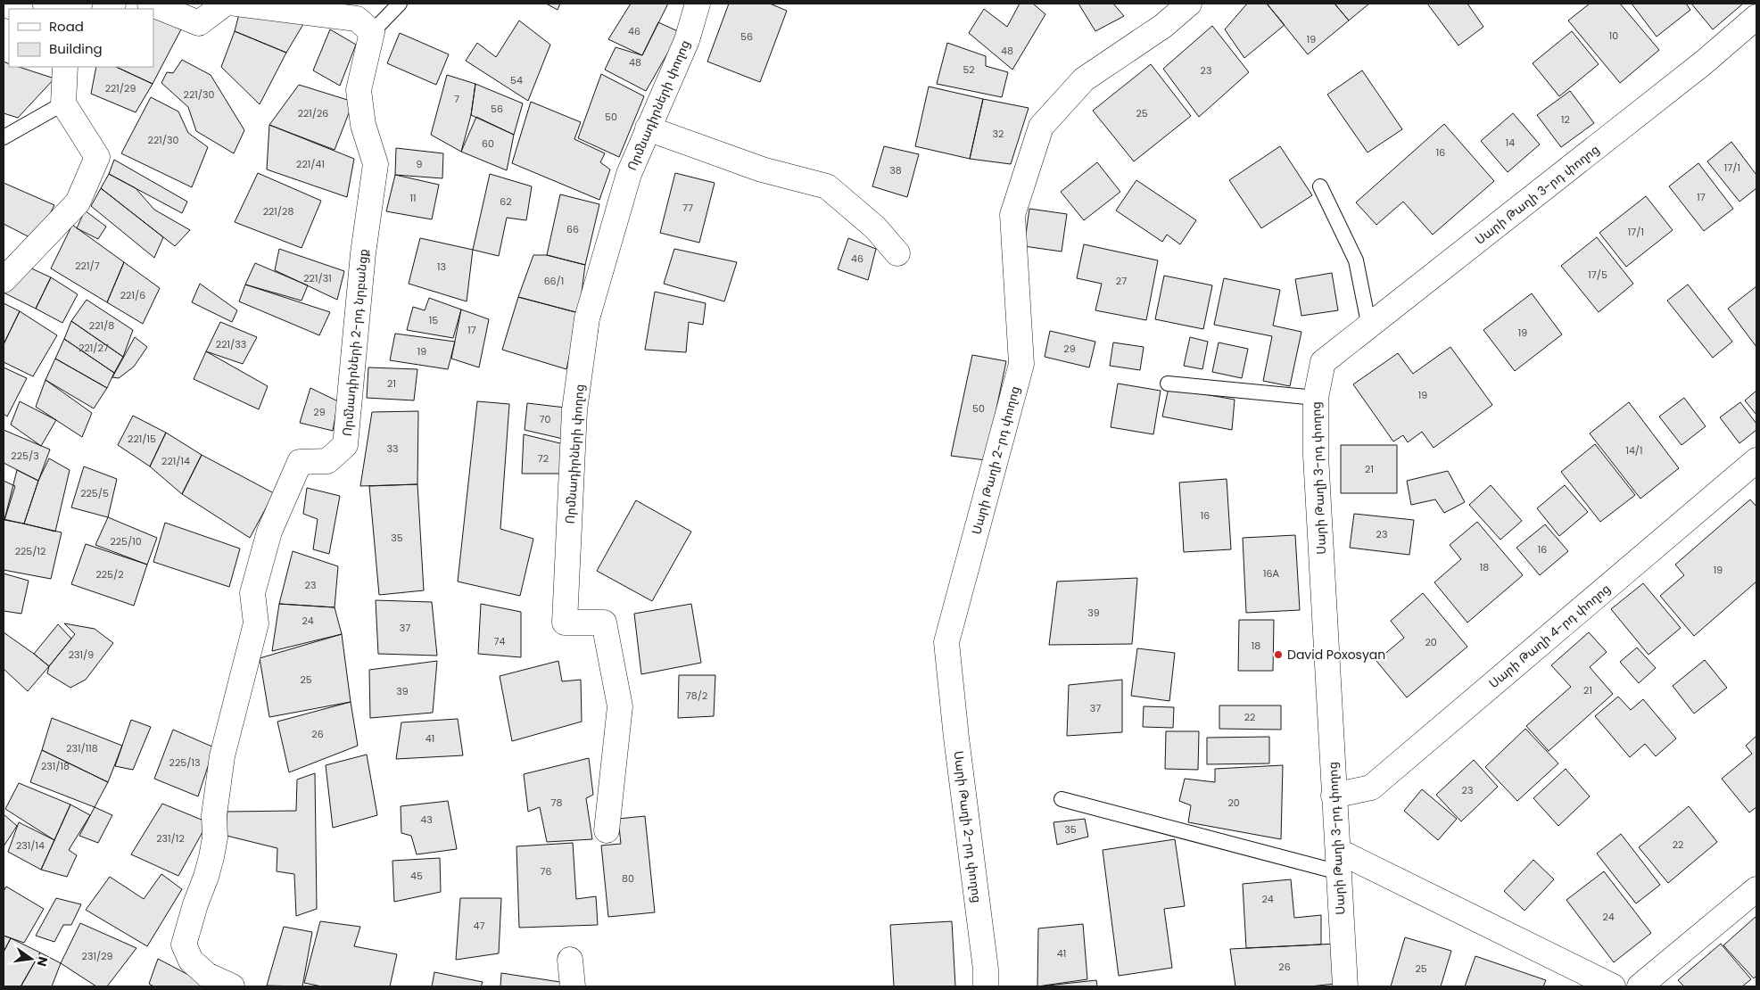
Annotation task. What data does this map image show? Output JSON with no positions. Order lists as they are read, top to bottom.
{
  "streets": {
    "street": [
      "Որմնադիրների փողոց",
      "Սարի Թաղի 3-րդ փողոց",
      "Որմնադիրների 2-րդ նրբանցք",
      "Սարի Թաղի 2-րդ փողոց",
      "Սարի Թաղի 4-րդ փողոց"
    ]
  },
  "crossings": [
    ["Սարի Թաղի 3-րդ փողոց", "Սարի Թաղի 4-րդ փողոց"]
  ],
  "places": ["David Poxosyan"],
  "house_numbers": [
    "46",
    "10",
    "56",
    "19",
    "48",
    "48",
    "52",
    "23",
    "54",
    "221/29",
    "221/30",
    "7",
    "56",
    "221/26",
    "25",
    "50",
    "12",
    "32",
    "221/30",
    "14",
    "60",
    "16",
    "221/41",
    "9",
    "17/1",
    "38",
    "17",
    "11",
    "62",
    "77",
    "221/28",
    "66",
    "17/1",
    "46",
    "221/7",
    "13",
    "17/5",
    "221/31",
    "66/1",
    "27",
    "221/6",
    "15",
    "221/8",
    "17",
    "19",
    "221/33",
    "221/27",
    "29",
    "19",
    "21",
    "19",
    "50",
    "29",
    "70",
    "221/15",
    "33",
    "14/1",
    "225/3",
    "72",
    "221/14",
    "21",
    "225/5",
    "16",
    "23",
    "35",
    "225/10",
    "16",
    "225/12",
    "18",
    "19",
    "16А",
    "225/2",
    "23",
    "39",
    "24",
    "37",
    "74",
    "20",
    "18",
    "231/9",
    "25",
    "21",
    "39",
    "78/2",
    "37",
    "22",
    "26",
    "41",
    "231/118",
    "225/13",
    "231/18",
    "23",
    "78",
    "20",
    "43",
    "35",
    "231/12",
    "22",
    "231/14",
    "76",
    "45",
    "80",
    "24",
    "24",
    "47",
    "41",
    "231/29",
    "26",
    "25"
  ],
  "legend": ["Road", "Building"],
  "north": "right"
}
